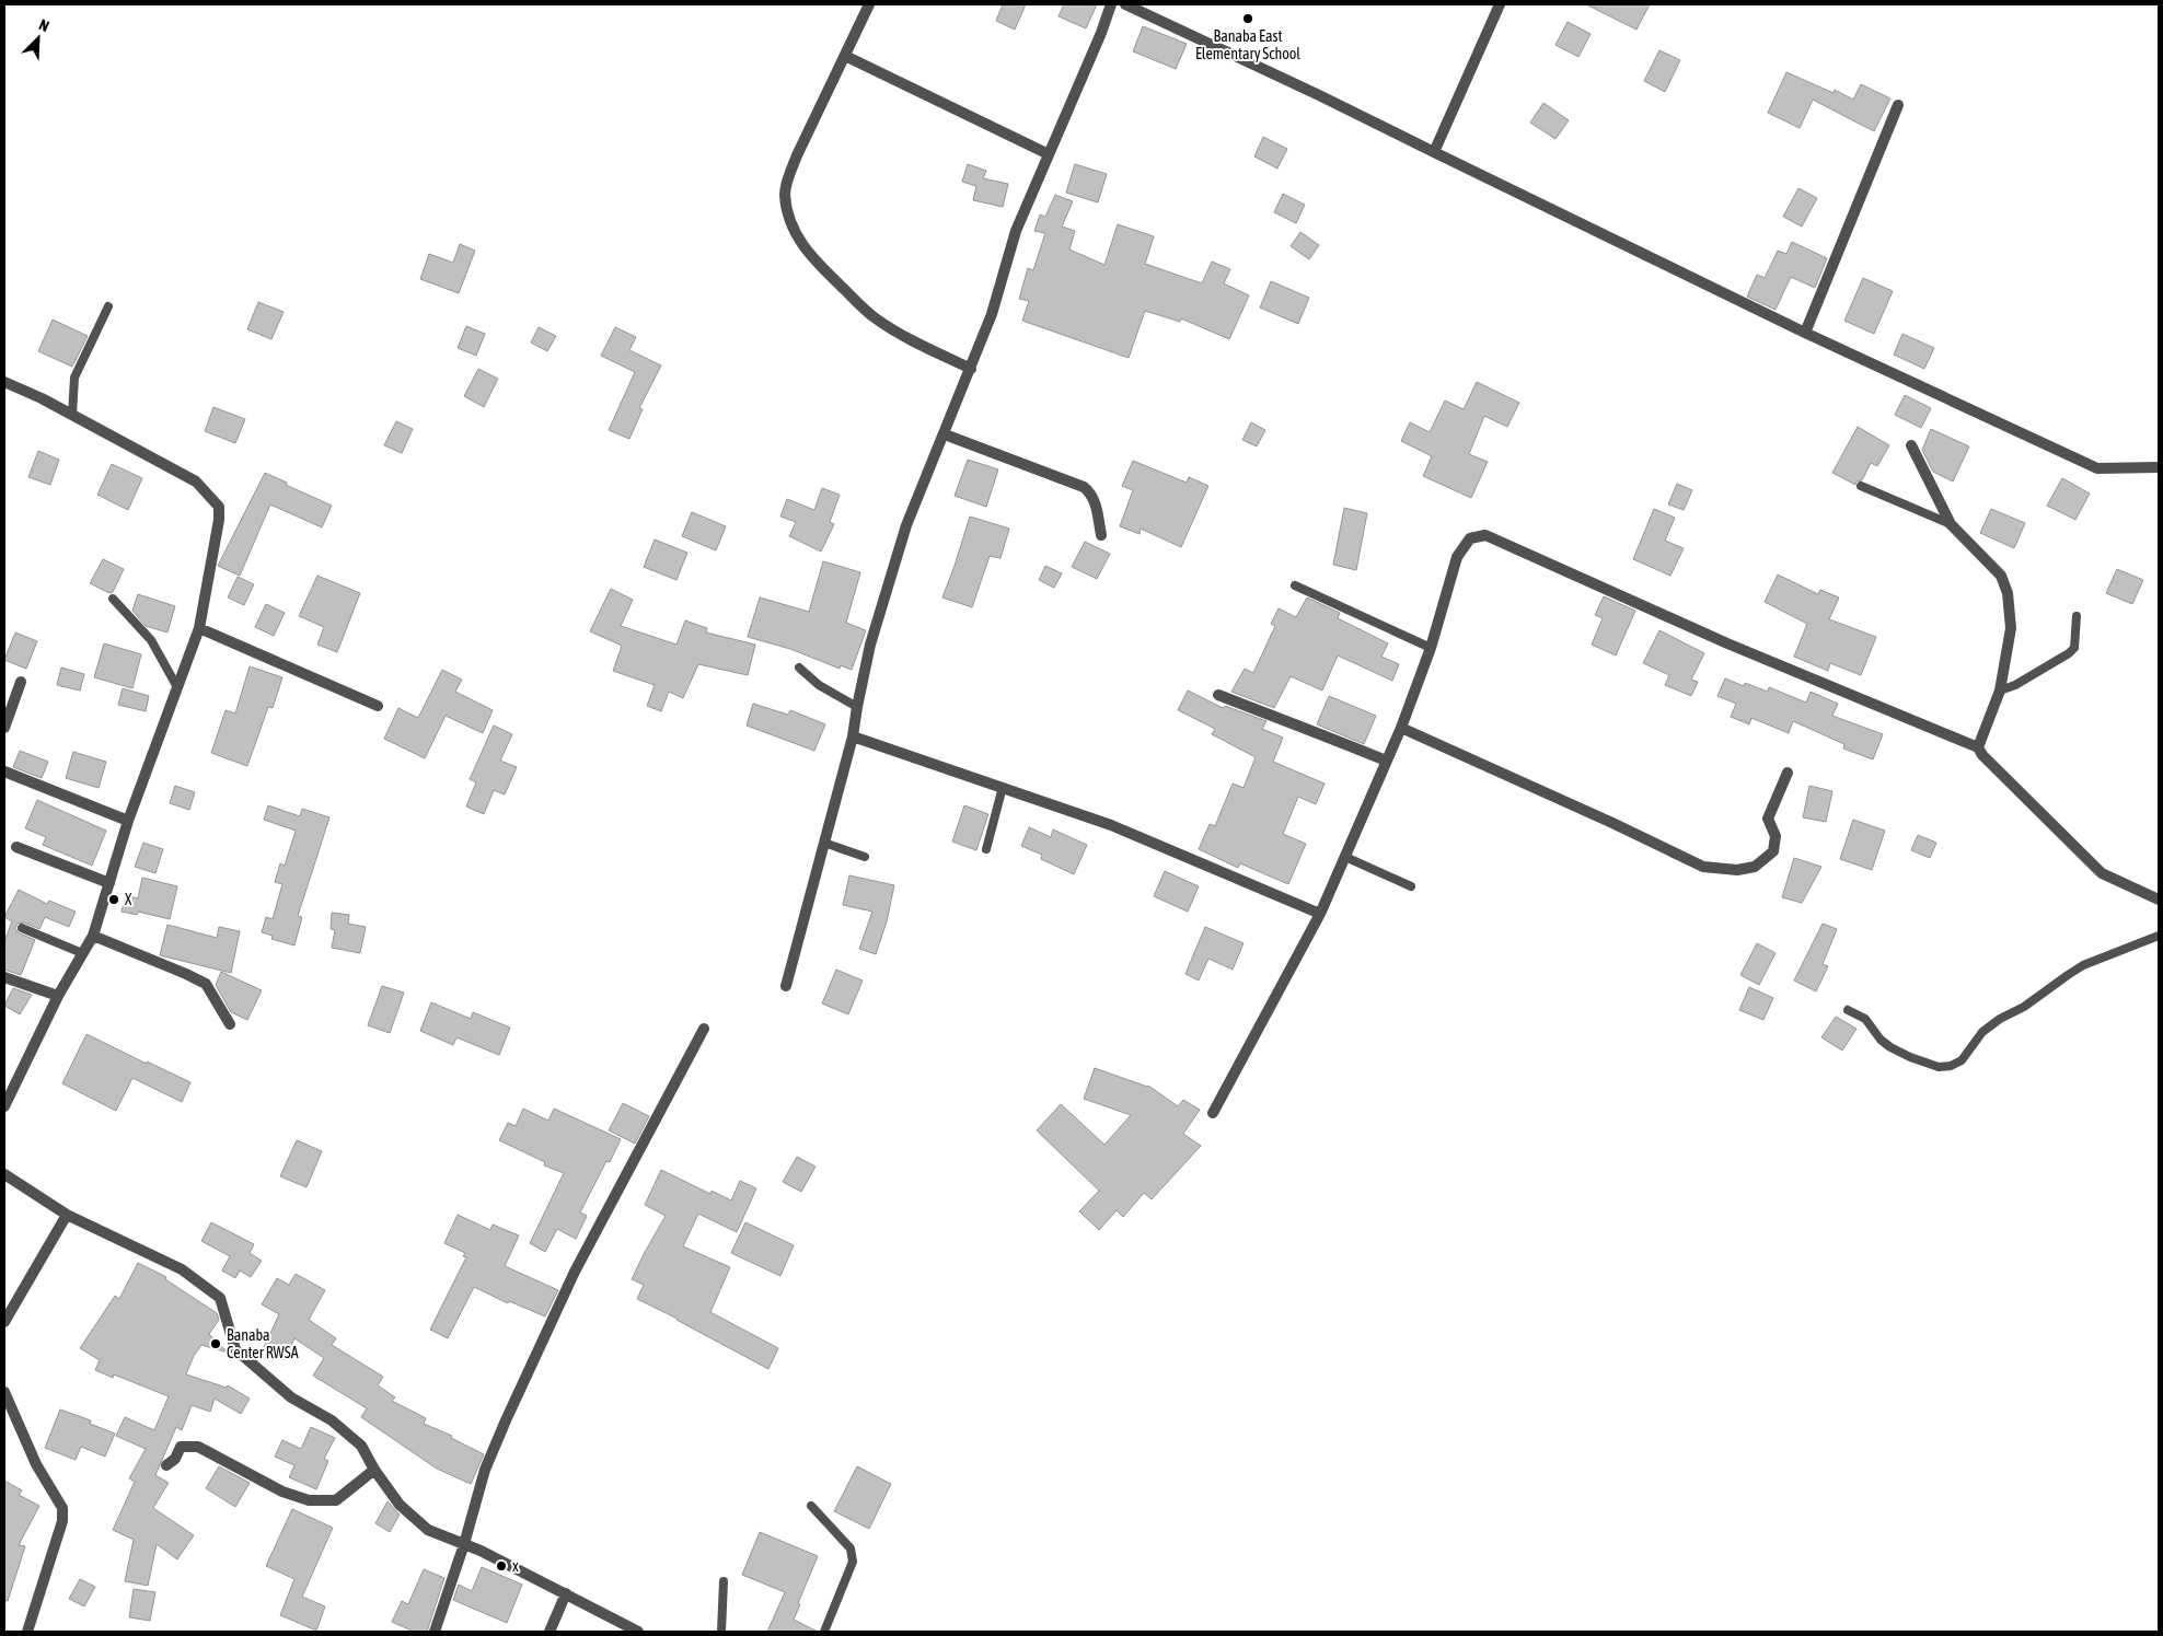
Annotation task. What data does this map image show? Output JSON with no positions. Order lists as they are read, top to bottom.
{
  "places": [
    "Banaba East Elementary School",
    "X",
    "Banaba Center RWSA",
    "x"
  ],
  "north": "top right"
}
